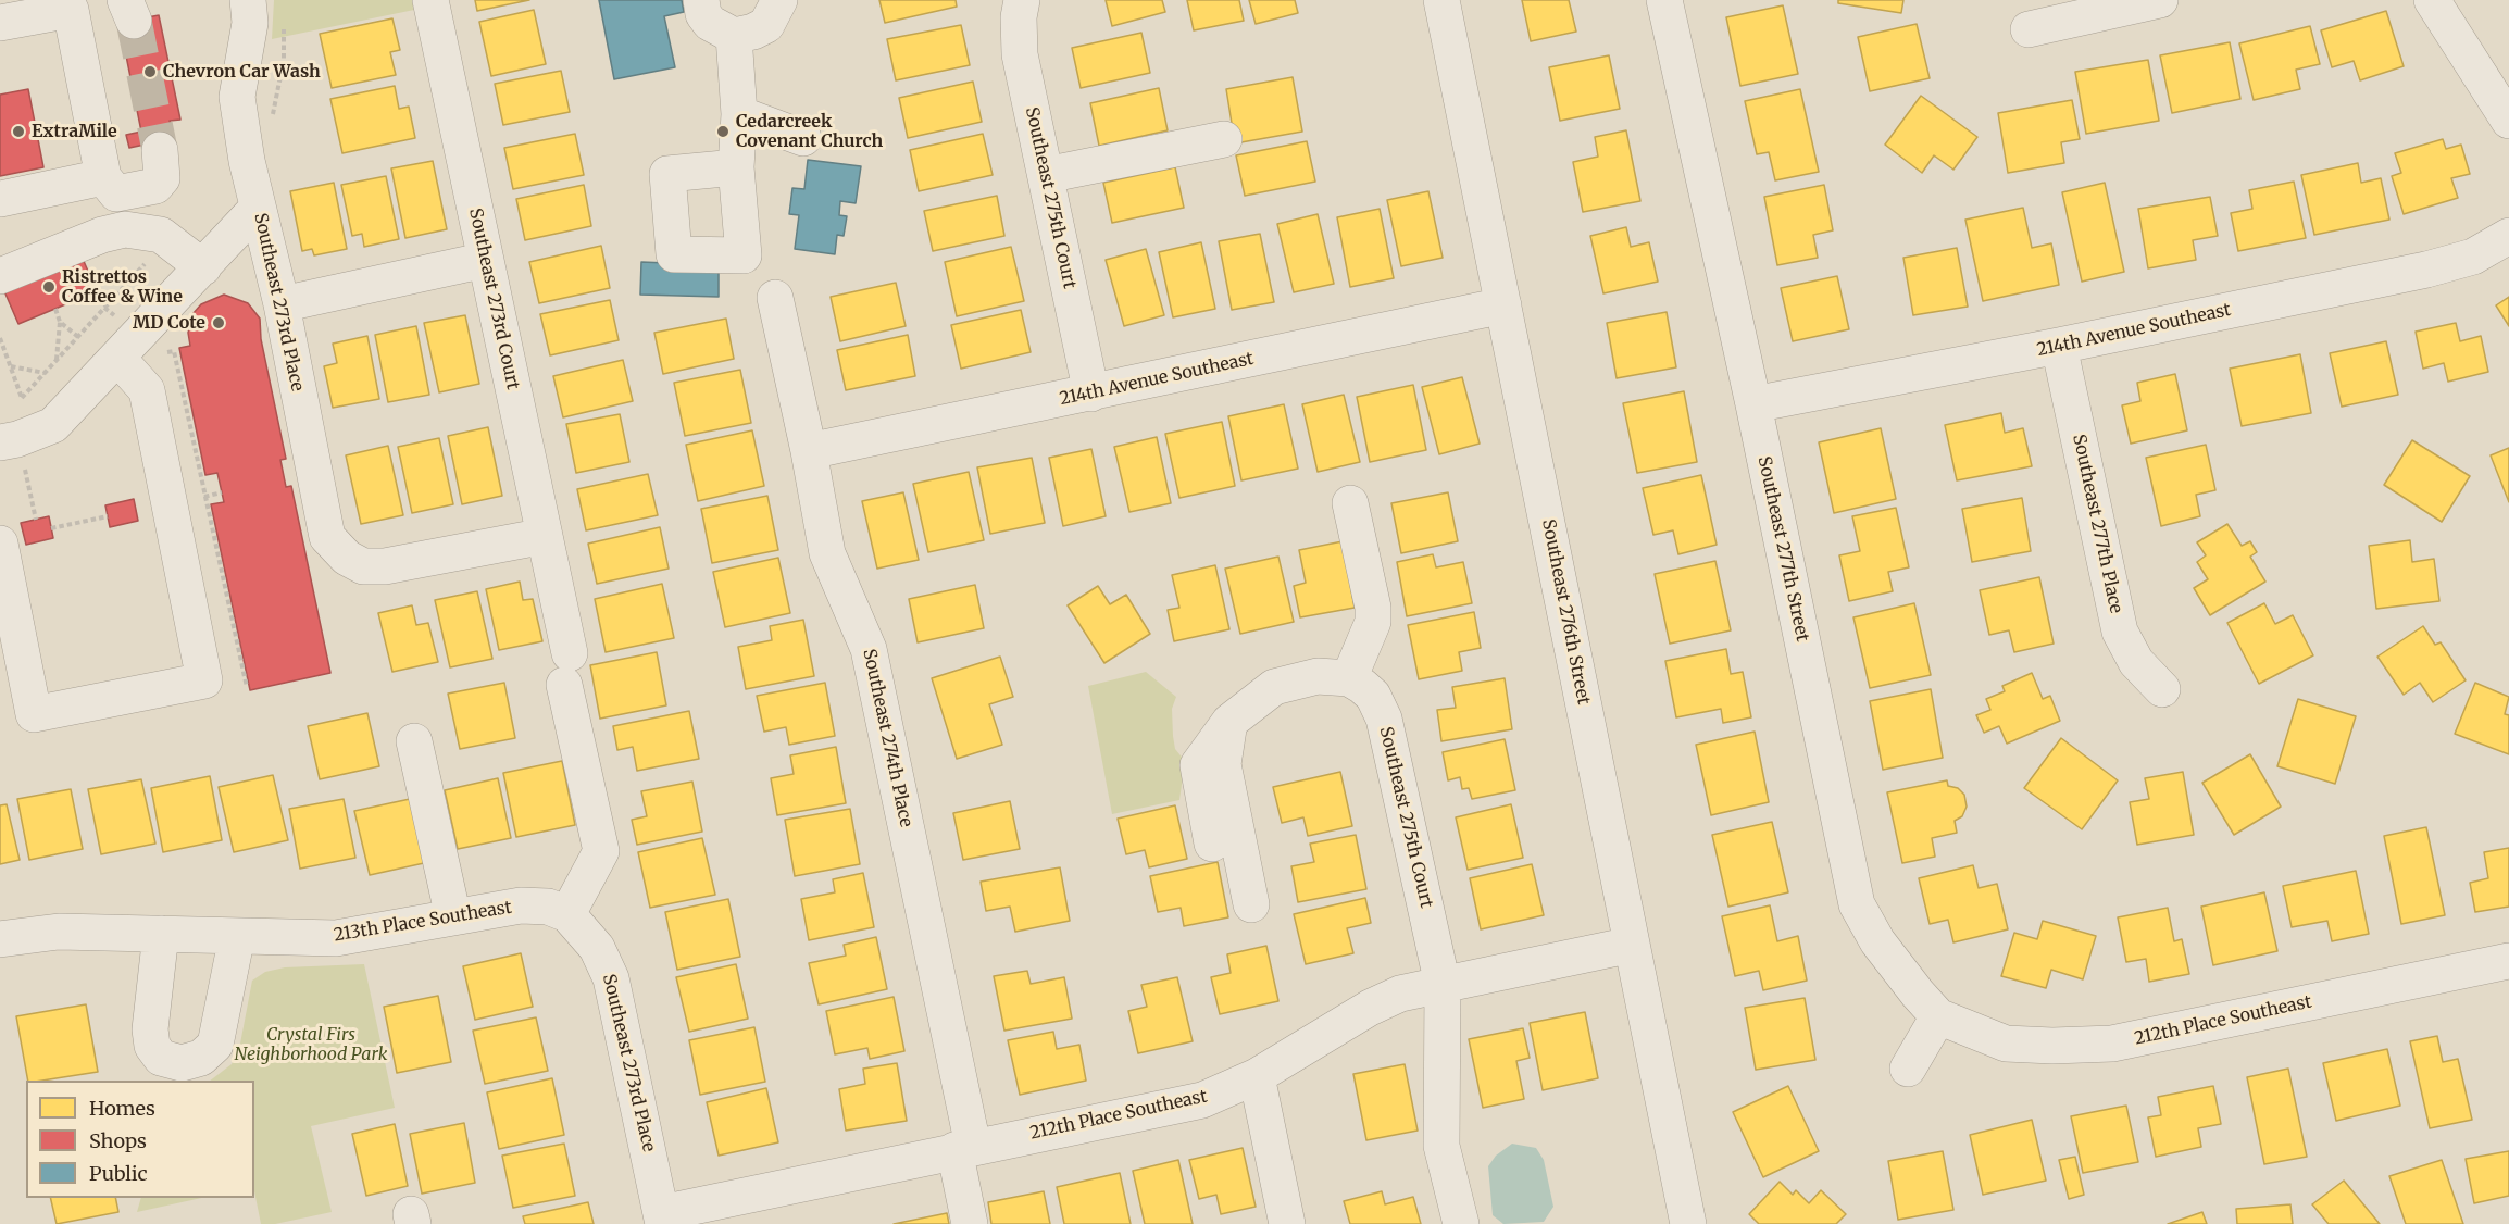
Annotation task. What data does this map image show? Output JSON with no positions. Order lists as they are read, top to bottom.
{
  "streets": {
    "street": [
      "Southeast 275th Court",
      "Southeast 273rd Court",
      "Southeast 273rd Place",
      "214th Avenue Southeast",
      "Southeast 277th Place",
      "Southeast 277th Street",
      "Southeast 276th Street",
      "Southeast 274th Place",
      "213th Place Southeast",
      "212th Place Southeast"
    ]
  },
  "crossings": [
    ["Southeast 275th Court", "214th Avenue Southeast"],
    ["Southeast 275th Court", "212th Place Southeast"],
    ["Southeast 273rd Court", "Southeast 273rd Place"],
    ["Southeast 273rd Court", "213th Place Southeast"],
    ["Southeast 273rd Place", "213th Place Southeast"],
    ["Southeast 273rd Place", "212th Place Southeast"],
    ["214th Avenue Southeast", "Southeast 277th Place"],
    ["214th Avenue Southeast", "Southeast 277th Street"],
    ["214th Avenue Southeast", "Southeast 276th Street"],
    ["214th Avenue Southeast", "Southeast 274th Place"],
    ["Southeast 277th Street", "212th Place Southeast"],
    ["Southeast 276th Street", "212th Place Southeast"],
    ["Southeast 274th Place", "212th Place Southeast"]
  ],
  "parks": ["Crystal Firs Neighborhood Park"],
  "places": [
    "Chevron Car Wash",
    "ExtraMile",
    "Cedarcreek Covenant Church",
    "Ristrettos Coffee & Wine",
    "MD Cote"
  ],
  "legend": ["Homes", "Shops", "Public"]
}
